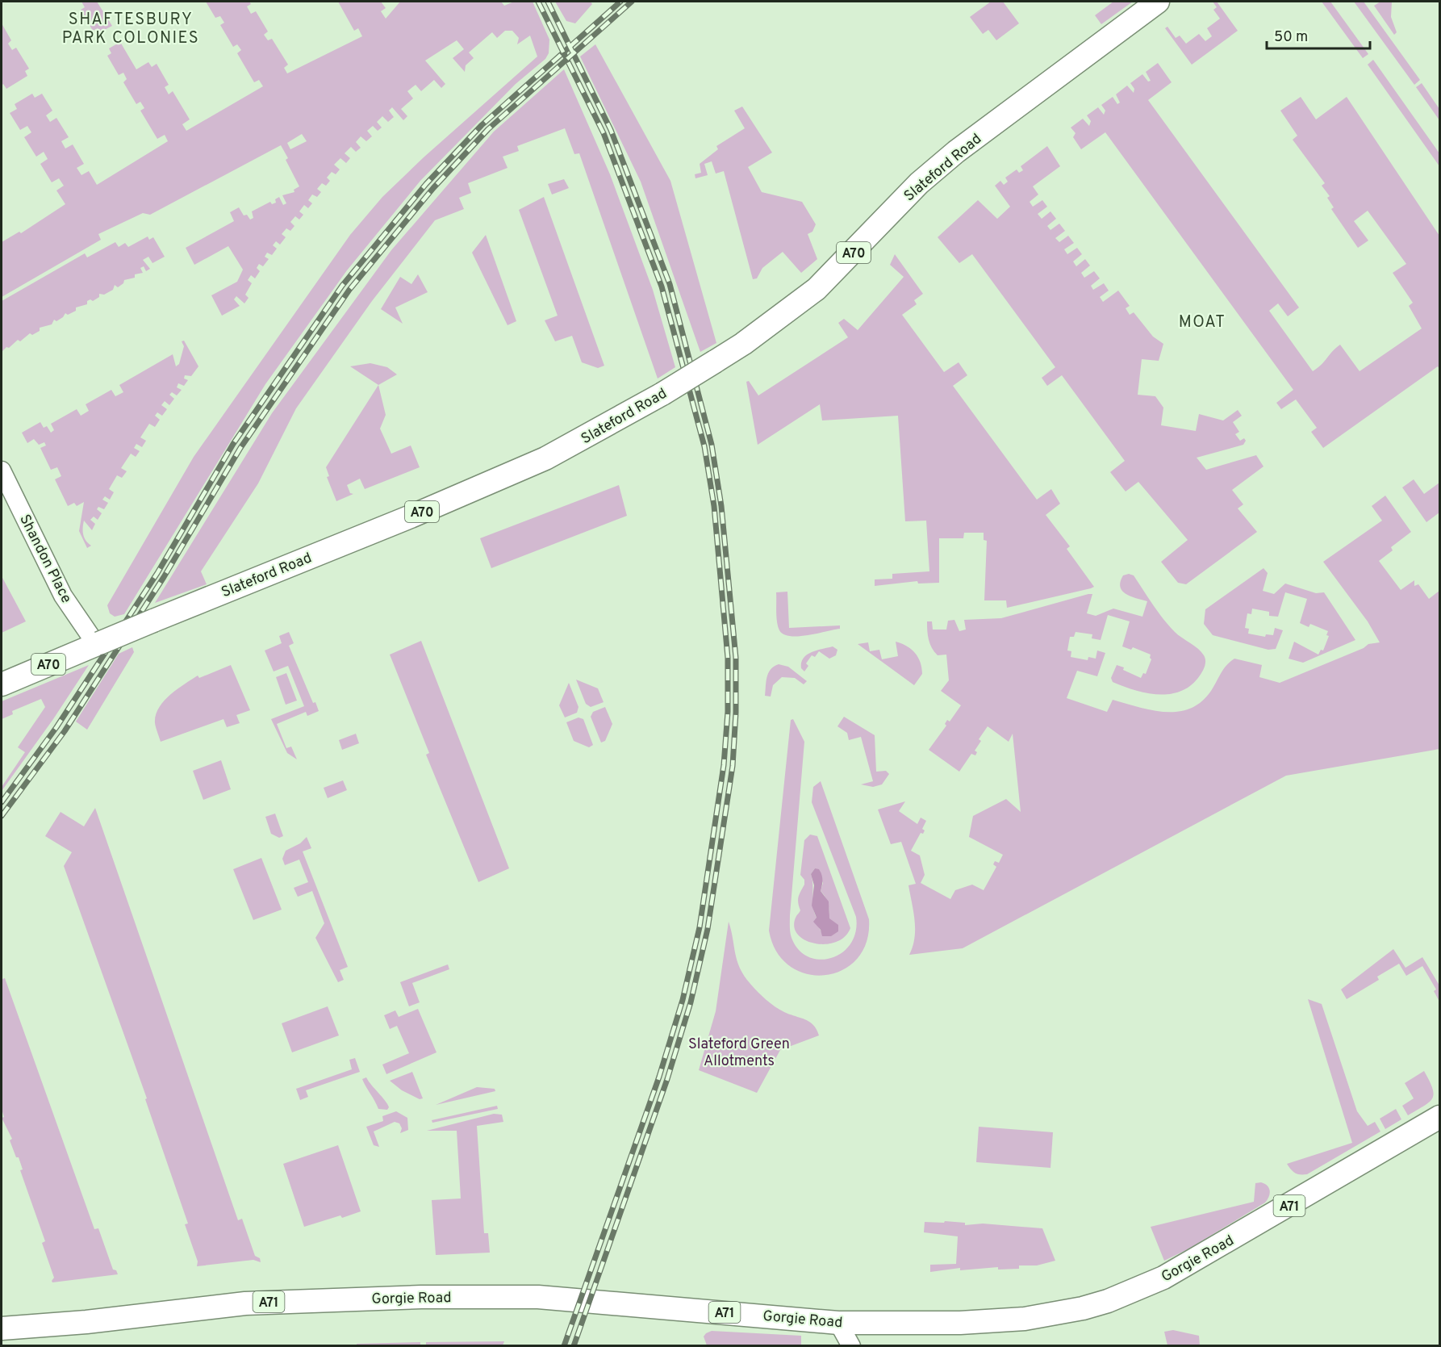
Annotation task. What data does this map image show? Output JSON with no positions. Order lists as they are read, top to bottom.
{
  "streets": {
    "main road": [
      "Slateford Road",
      "A70",
      "A71",
      "Gorgie Road"
    ],
    "street": ["Shandon Place"]
  },
  "crossings": [
    ["Slateford Road", "Shandon Place"]
  ],
  "districts": ["SHAFTESBURY PARK COLONIES", "MOAT"],
  "parks": ["Slateford Green Allotments"],
  "scale_bar": "50 m"
}
